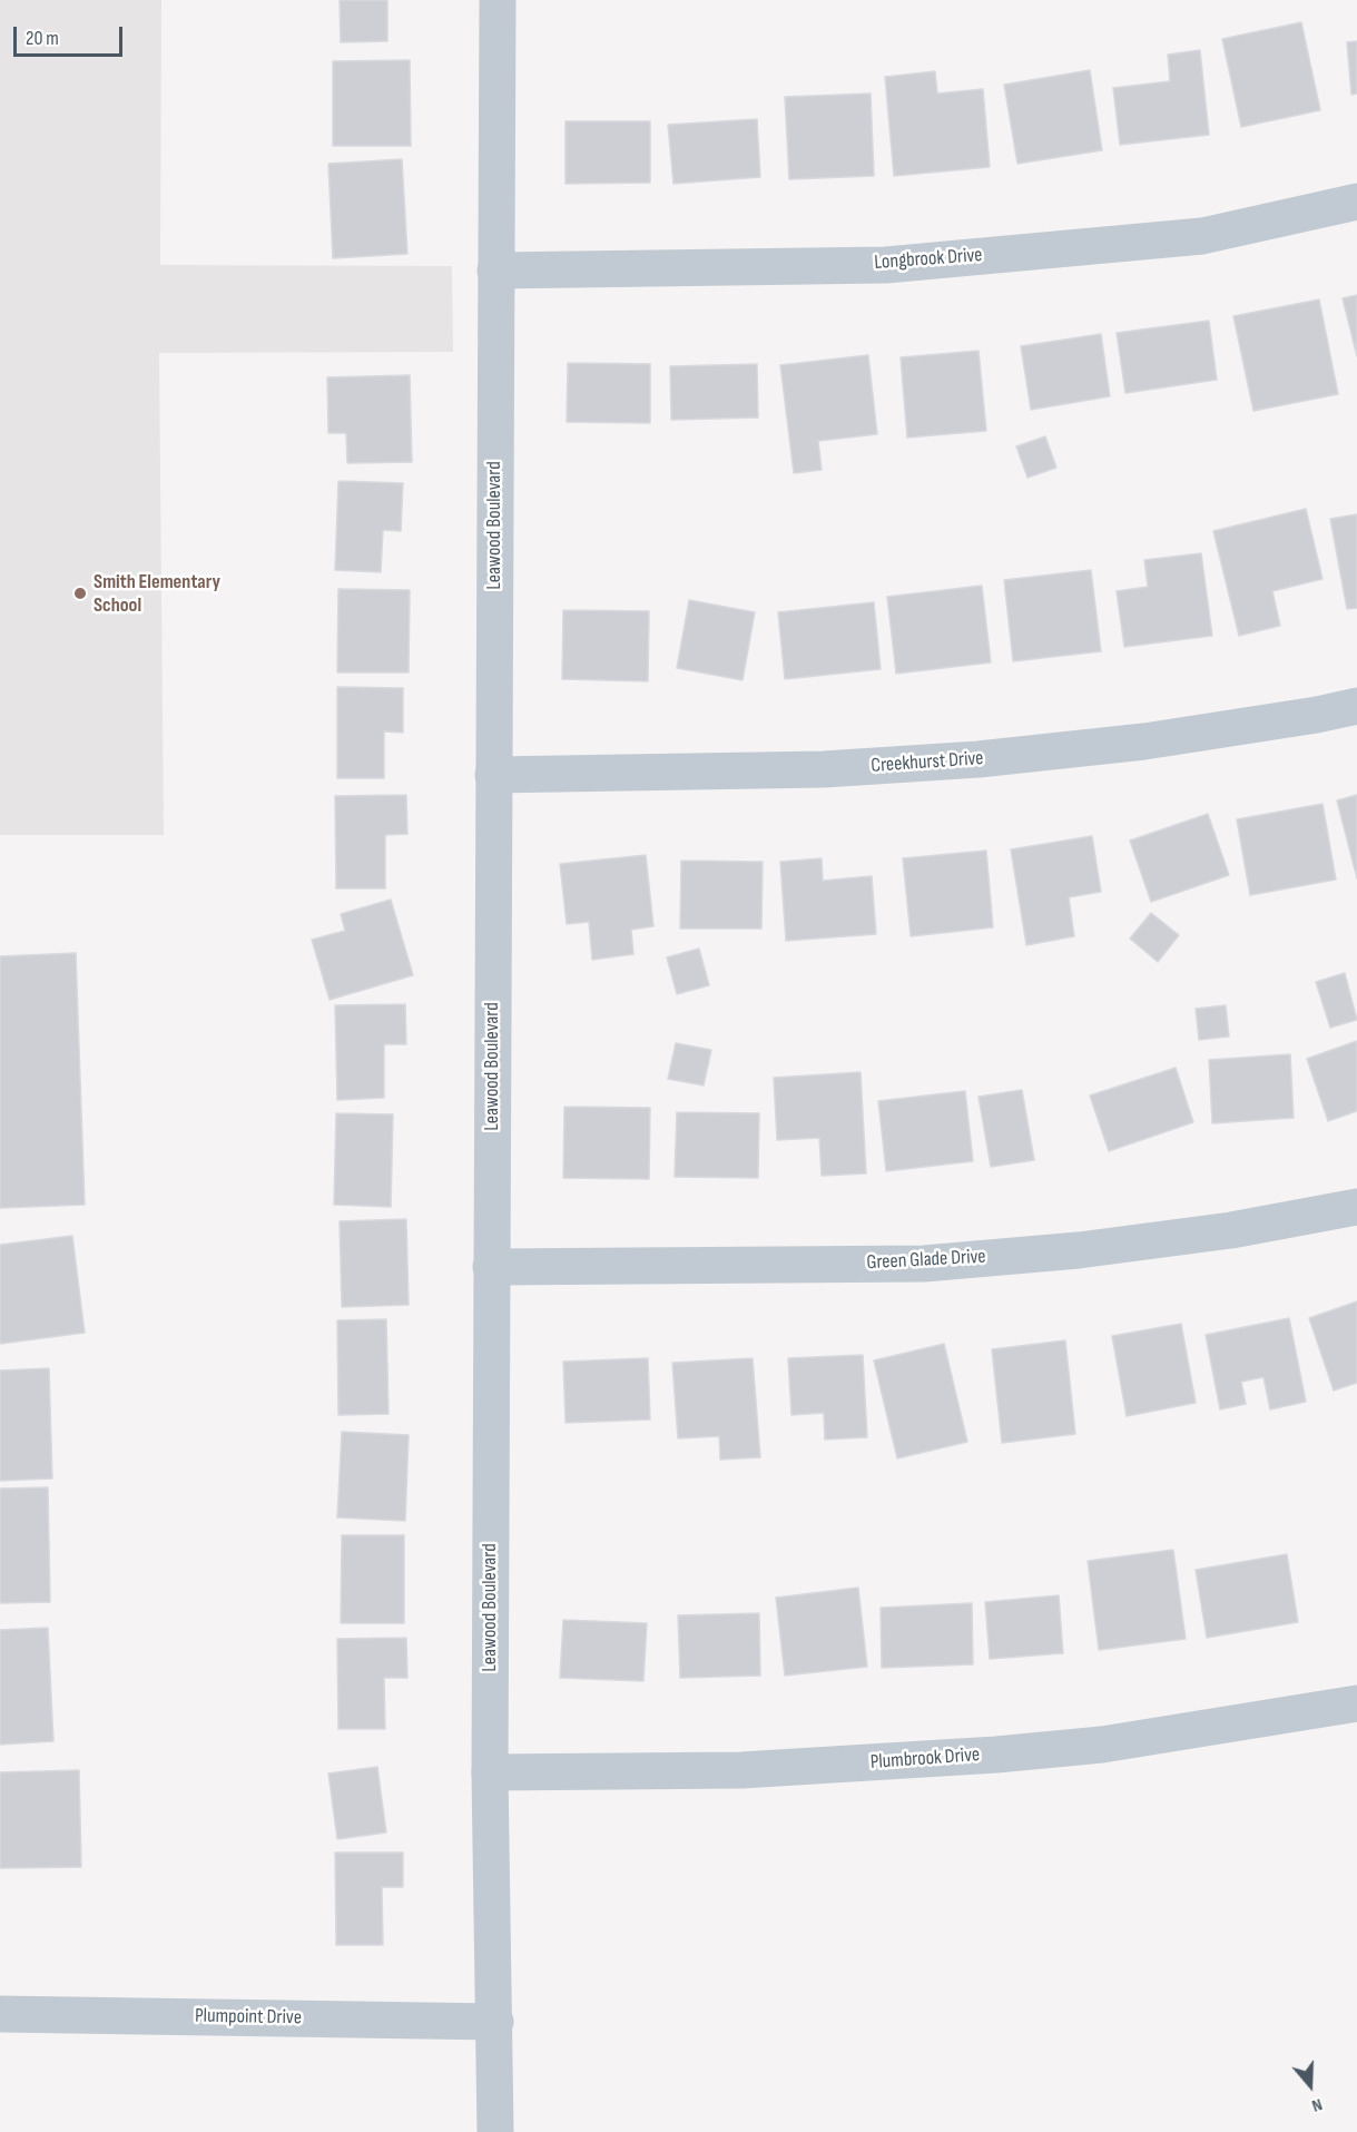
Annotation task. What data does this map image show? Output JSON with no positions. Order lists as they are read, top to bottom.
{
  "streets": {
    "street": [
      "Longbrook Drive",
      "Leawood Boulevard",
      "Creekhurst Drive",
      "Green Glade Drive",
      "Plumbrook Drive",
      "Plumpoint Drive"
    ]
  },
  "crossings": [
    ["Longbrook Drive", "Leawood Boulevard"],
    ["Leawood Boulevard", "Creekhurst Drive"],
    ["Leawood Boulevard", "Green Glade Drive"],
    ["Leawood Boulevard", "Plumbrook Drive"],
    ["Leawood Boulevard", "Plumpoint Drive"]
  ],
  "places": ["Smith Elementary School"],
  "scale_bar": "20 m",
  "north": "bottom"
}
